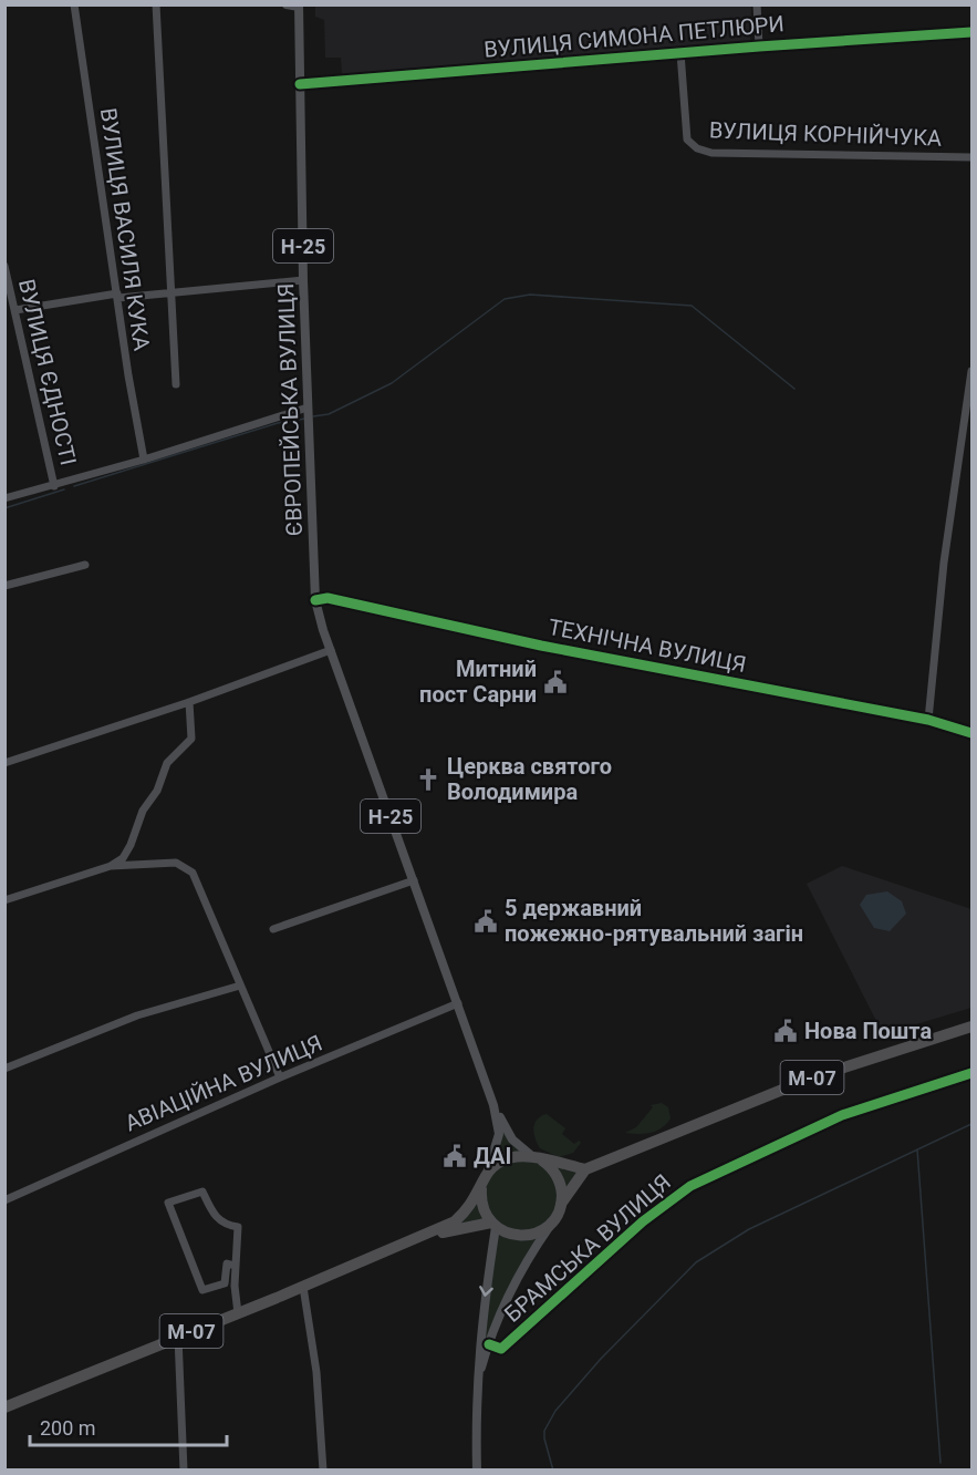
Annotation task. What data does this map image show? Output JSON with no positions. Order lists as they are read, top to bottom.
{
  "streets": {
    "highway": ["Н-25", "М-07"],
    "main road": ["ЄВРОПЕЙСЬКА ВУЛИЦЯ"],
    "street": [
      "ВУЛИЦЯ СИМОНА ПЕТЛЮРИ",
      "ВУЛИЦЯ КОРНІЙЧУКА",
      "ВУЛИЦЯ ВАСИЛЯ КУКА",
      "ВУЛИЦЯ ЄДНОСТІ",
      "ТЕХНІЧНА ВУЛИЦЯ",
      "АВІАЦІЙНА ВУЛИЦЯ",
      "БРАМСЬКА ВУЛИЦЯ"
    ]
  },
  "crossings": [
    ["ВУЛИЦЯ СИМОНА ПЕТЛЮРИ", "ВУЛИЦЯ КОРНІЙЧУКА"],
    ["ВУЛИЦЯ СИМОНА ПЕТЛЮРИ", "ЄВРОПЕЙСЬКА ВУЛИЦЯ"],
    ["Н-25", "ЄВРОПЕЙСЬКА ВУЛИЦЯ"],
    ["Н-25", "М-07"],
    ["ЄВРОПЕЙСЬКА ВУЛИЦЯ", "ТЕХНІЧНА ВУЛИЦЯ"],
    ["ЄВРОПЕЙСЬКА ВУЛИЦЯ", "М-07"],
    ["ЄВРОПЕЙСЬКА ВУЛИЦЯ", "АВІАЦІЙНА ВУЛИЦЯ"]
  ],
  "places": {
    "public building": [
      "Митний пост Сарни",
      "5 державний пожежно-рятувальний загін",
      "Нова Пошта",
      "ДАІ"
    ],
    "church": ["Церква святого Володимира"]
  },
  "scale_bar": "200 m"
}
